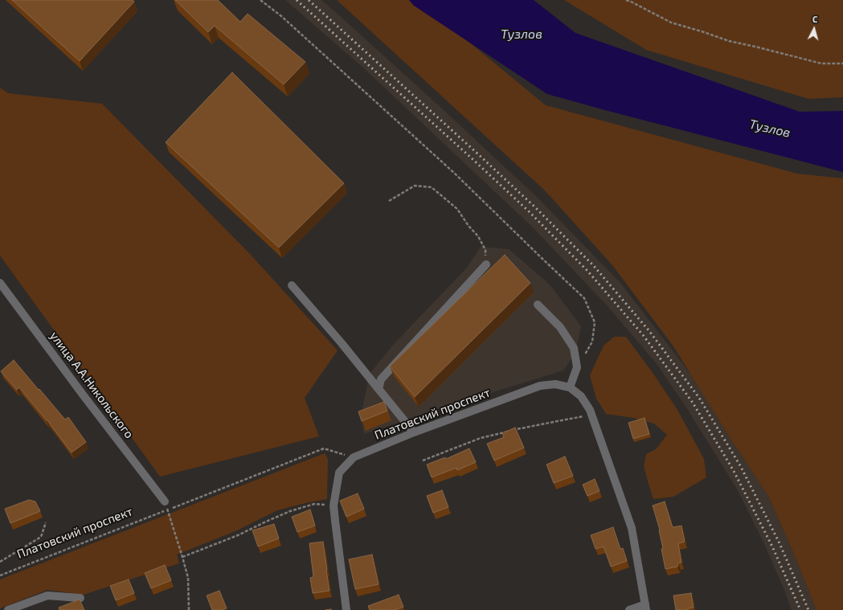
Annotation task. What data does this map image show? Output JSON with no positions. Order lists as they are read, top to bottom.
{
  "streets": {
    "street": ["улица А.А.Никольского", "Платовский проспект"]
  },
  "water": ["Тузлов"],
  "north": "top"
}
